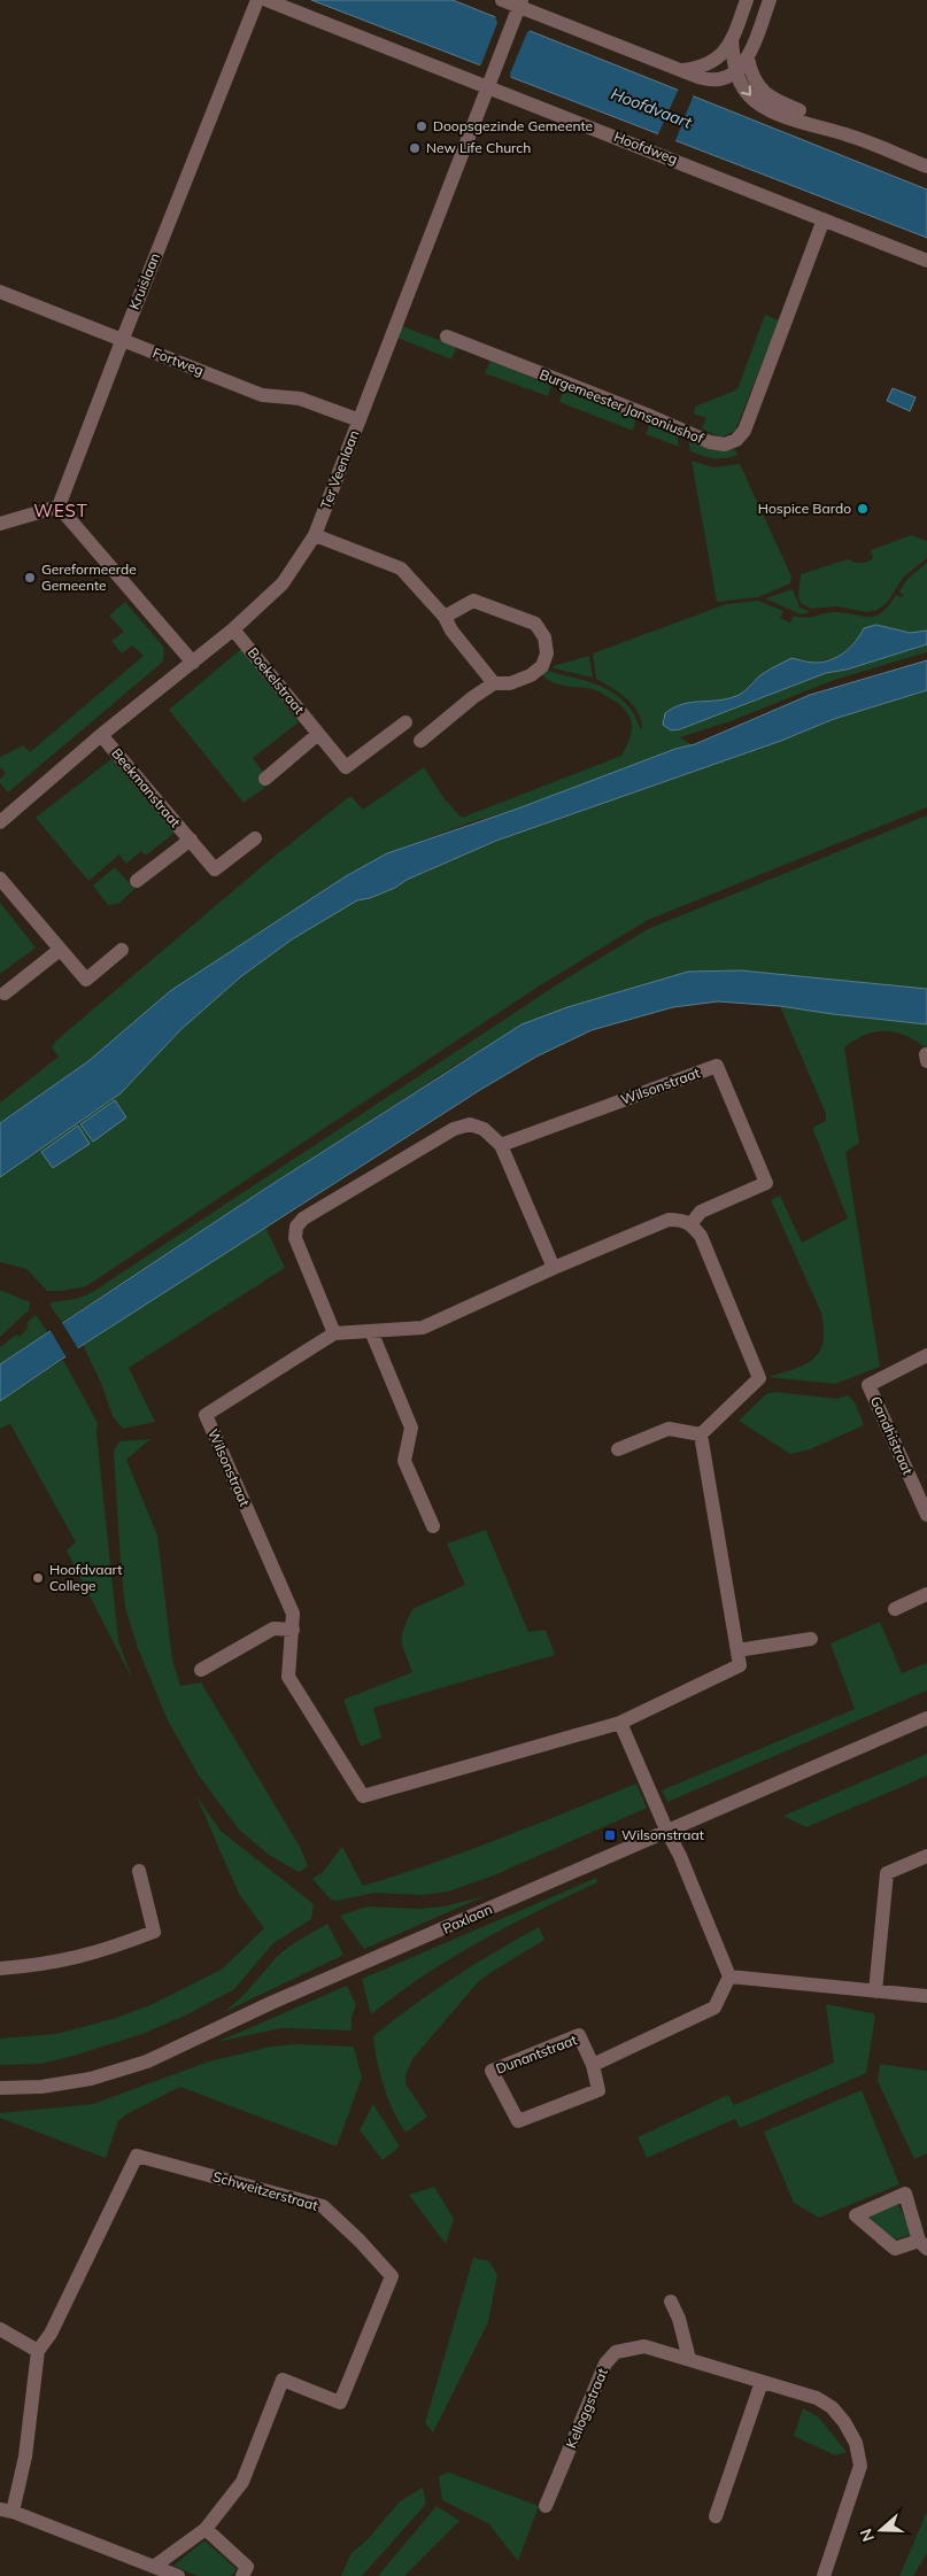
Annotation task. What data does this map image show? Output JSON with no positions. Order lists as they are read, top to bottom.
{
  "streets": {
    "street": [
      "Hoofdweg",
      "Kruislaan",
      "Fortweg",
      "Burgemeester Jansoniushof",
      "Ter Veenlaan",
      "Boekelstraat",
      "Beekmanstraat",
      "Wilsonstraat",
      "Gandhistraat",
      "Paxlaan",
      "Dunantstraat",
      "Schweitzerstraat",
      "Kelloggstraat"
    ]
  },
  "crossings": [
    ["Hoofdweg", "Burgemeester Jansoniushof"],
    ["Hoofdweg", "Ter Veenlaan"],
    ["Kruislaan", "Fortweg"],
    ["Fortweg", "Ter Veenlaan"],
    ["Ter Veenlaan", "Boekelstraat"],
    ["Ter Veenlaan", "Beekmanstraat"]
  ],
  "districts": ["WEST"],
  "water": ["Hoofdvaart"],
  "places": {
    "other": [
      "Doopsgezinde Gemeente",
      "New Life Church",
      "Hospice Bardo",
      "Gereformeerde Gemeente",
      "Hoofdvaart College"
    ],
    "transit": ["Wilsonstraat"]
  },
  "north": "left"
}
